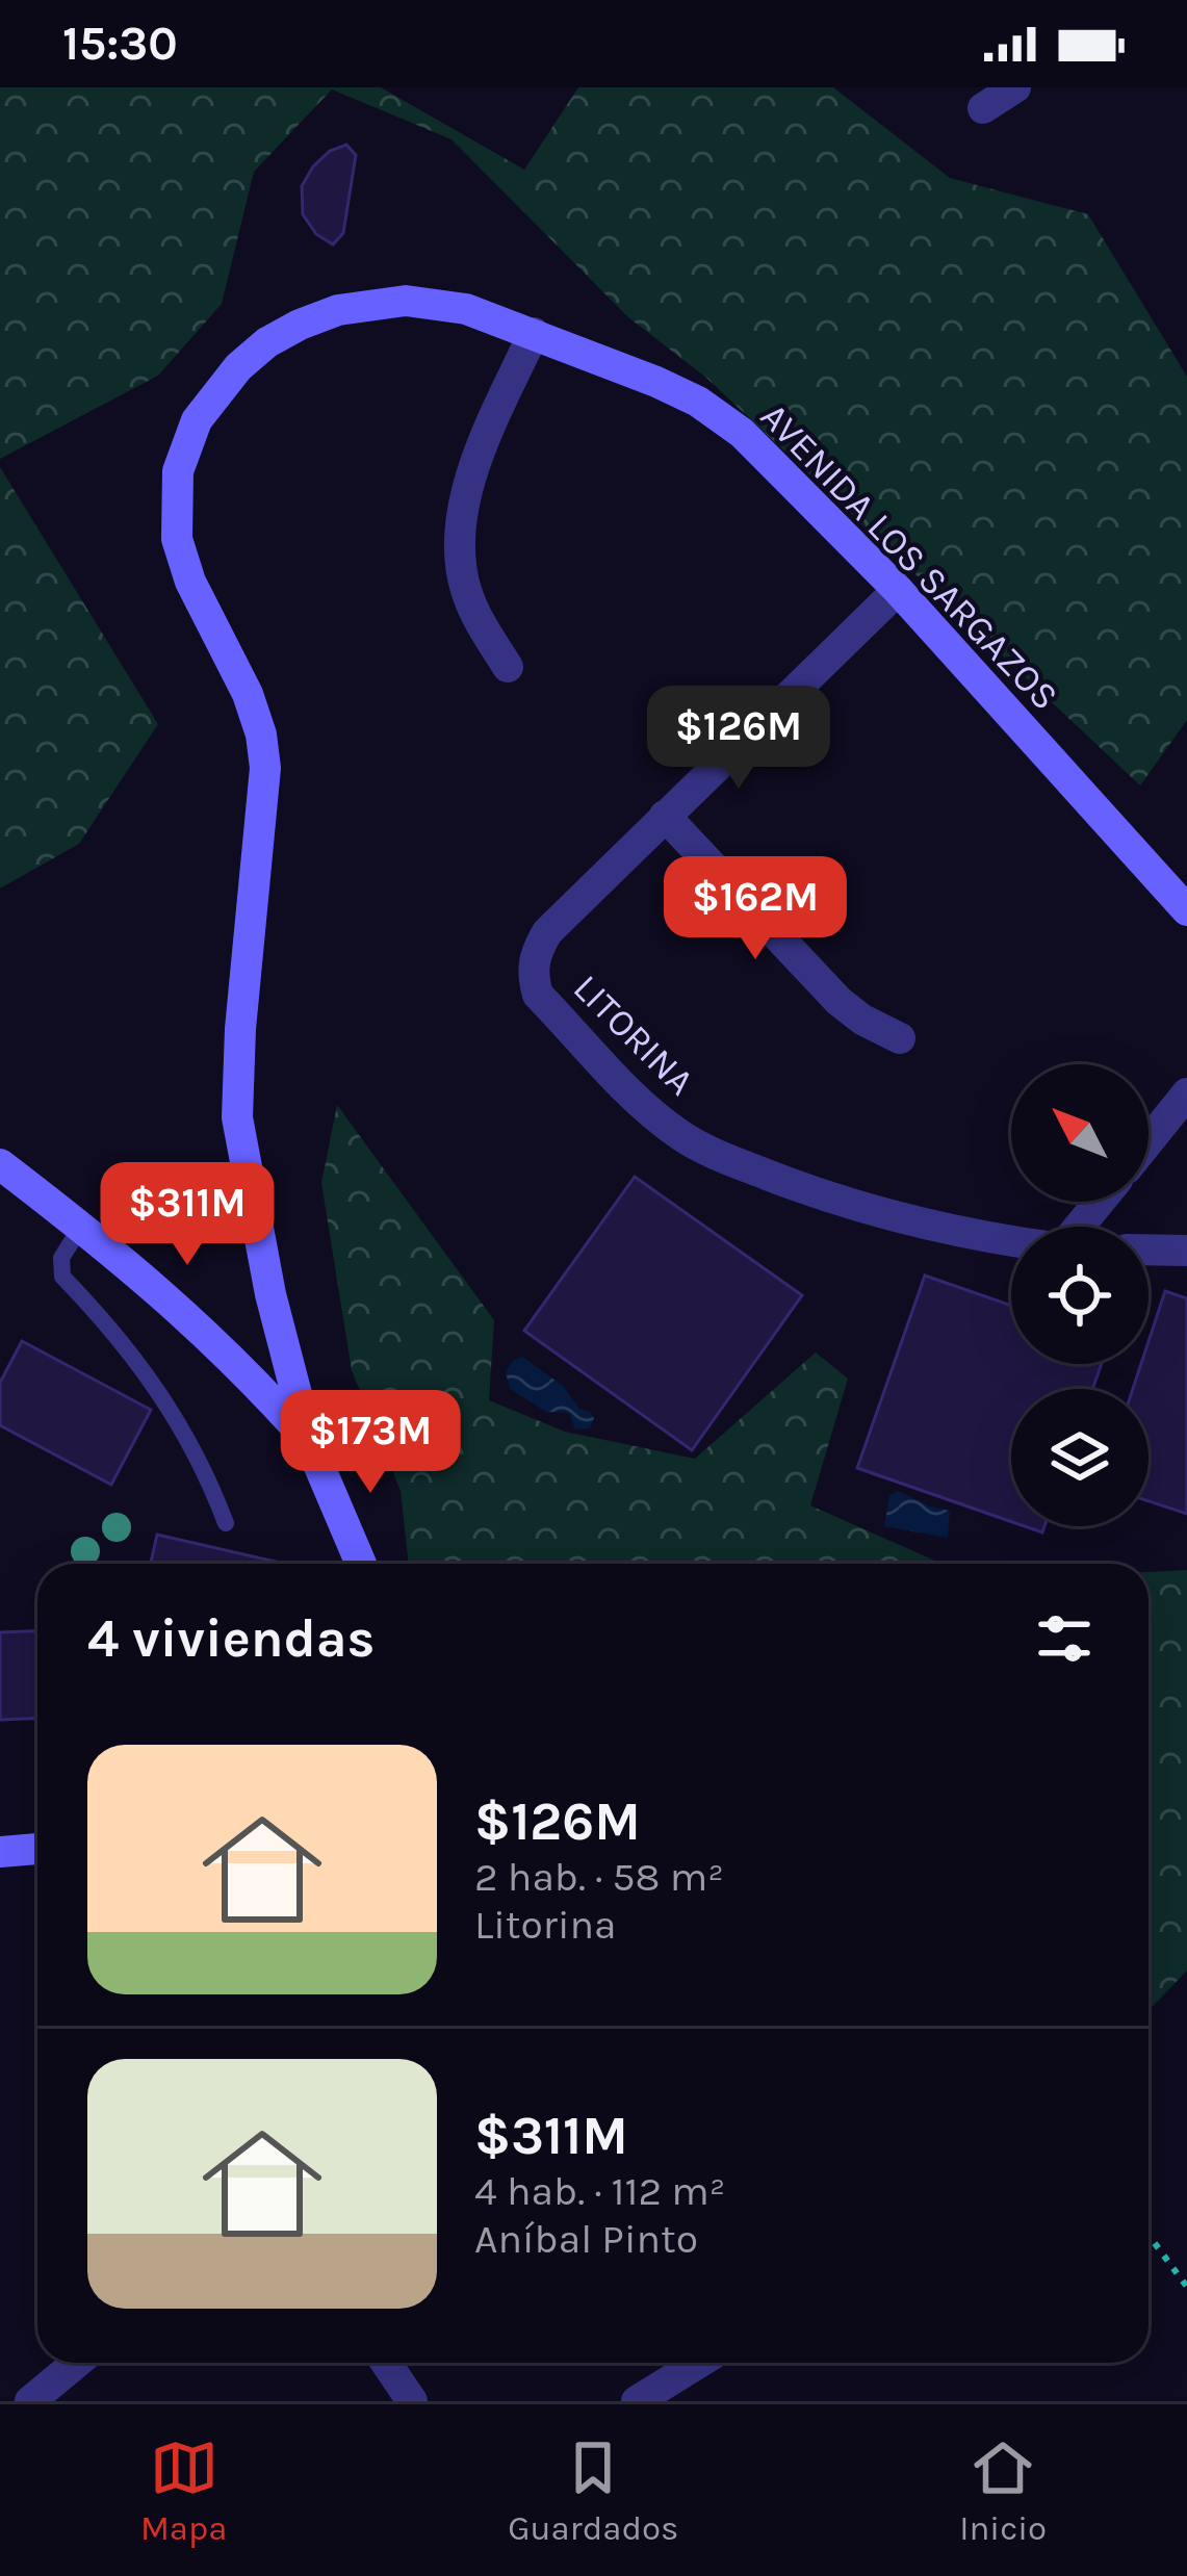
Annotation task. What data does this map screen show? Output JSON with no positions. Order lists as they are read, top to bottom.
{
  "streets": {
    "street": ["AVENIDA LOS SARGAZOS", "LITORINA"]
  },
  "crossings": [
    ["AVENIDA LOS SARGAZOS", "LITORINA"]
  ],
  "north": "top left",
  "page": {
    "status": "15:30",
    "price": [
      "$126M",
      "$162M",
      "$311M",
      "$173M"
    ],
    "heading": "4 viviendas",
    "list": [
      {
        "name": "$126M",
        "note": "2 hab. · 58 m² · Litorina"
      },
      {
        "name": "$311M",
        "note": "4 hab. · 112 m² · Aníbal Pinto"
      }
    ],
    "tabs": ["Mapa", "Guardados", "Inicio"]
  }
}
